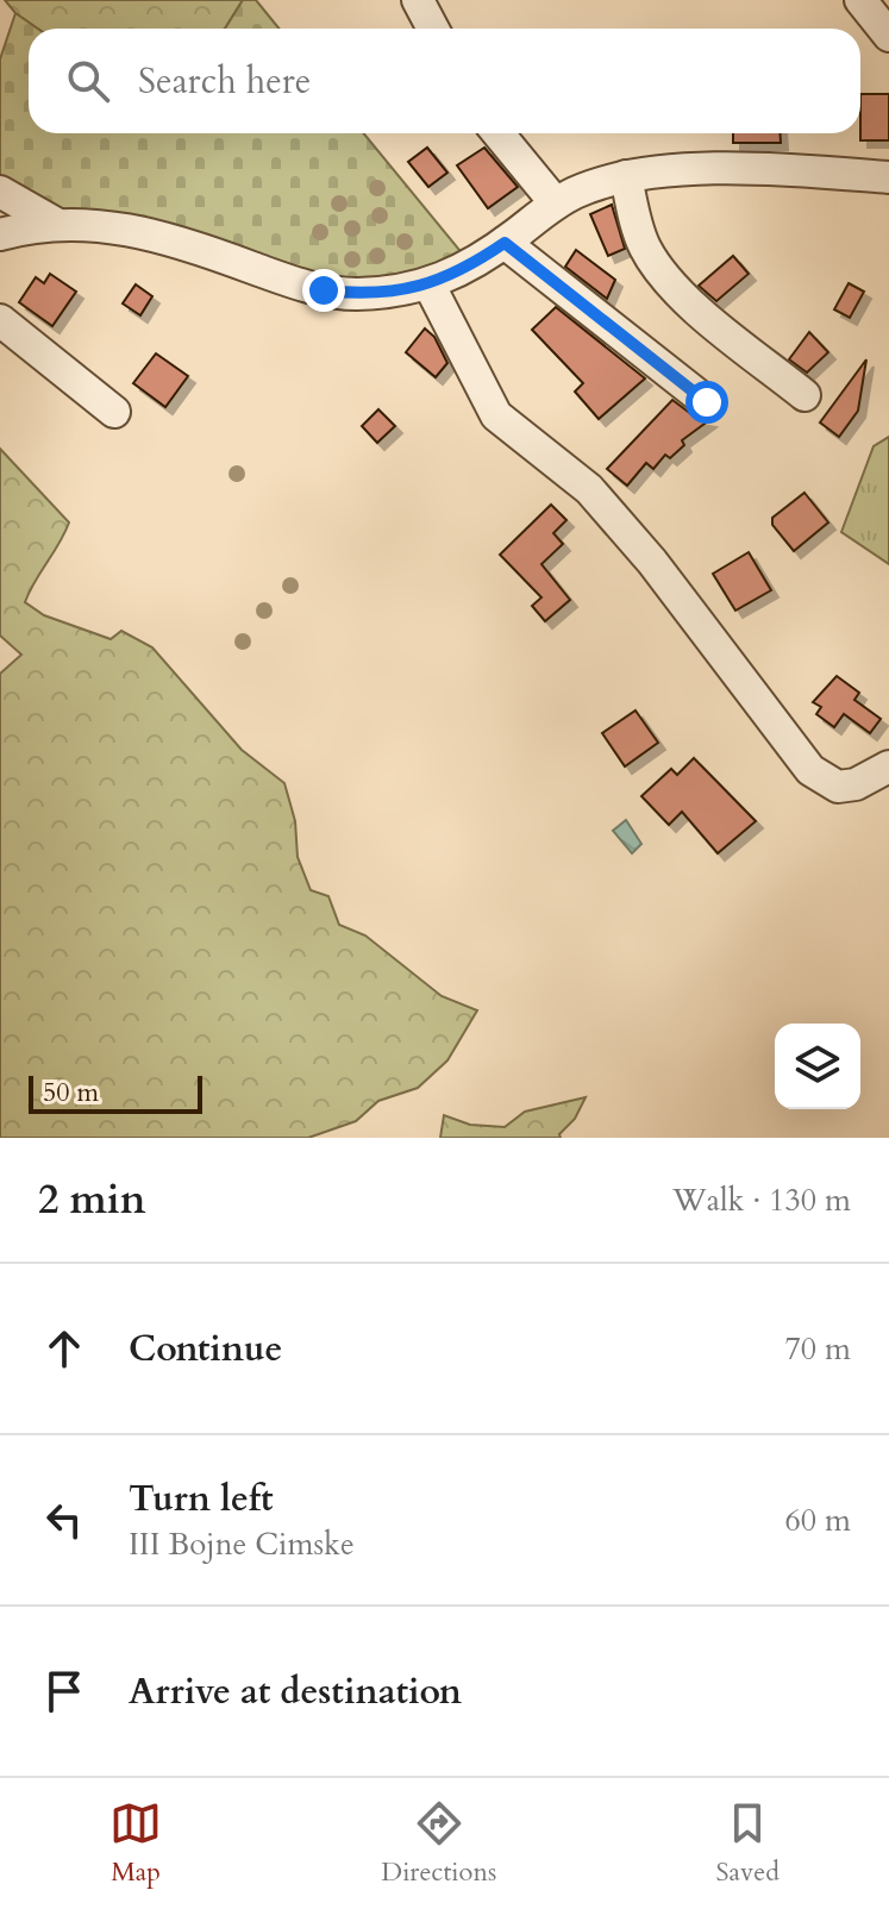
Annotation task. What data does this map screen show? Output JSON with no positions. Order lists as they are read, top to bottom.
{
  "scale_bar": "50 m",
  "page": {
    "search": "Search here",
    "scale": "50 m",
    "heading": ["2 min", "Walk · 130 m"],
    "list": [
      ["Continue", "70 m"],
      ["Turn left", "III Bojne Cimske", "60 m"],
      "Arrive at destination"
    ],
    "nav": ["Map", "Directions", "Saved"]
  }
}
